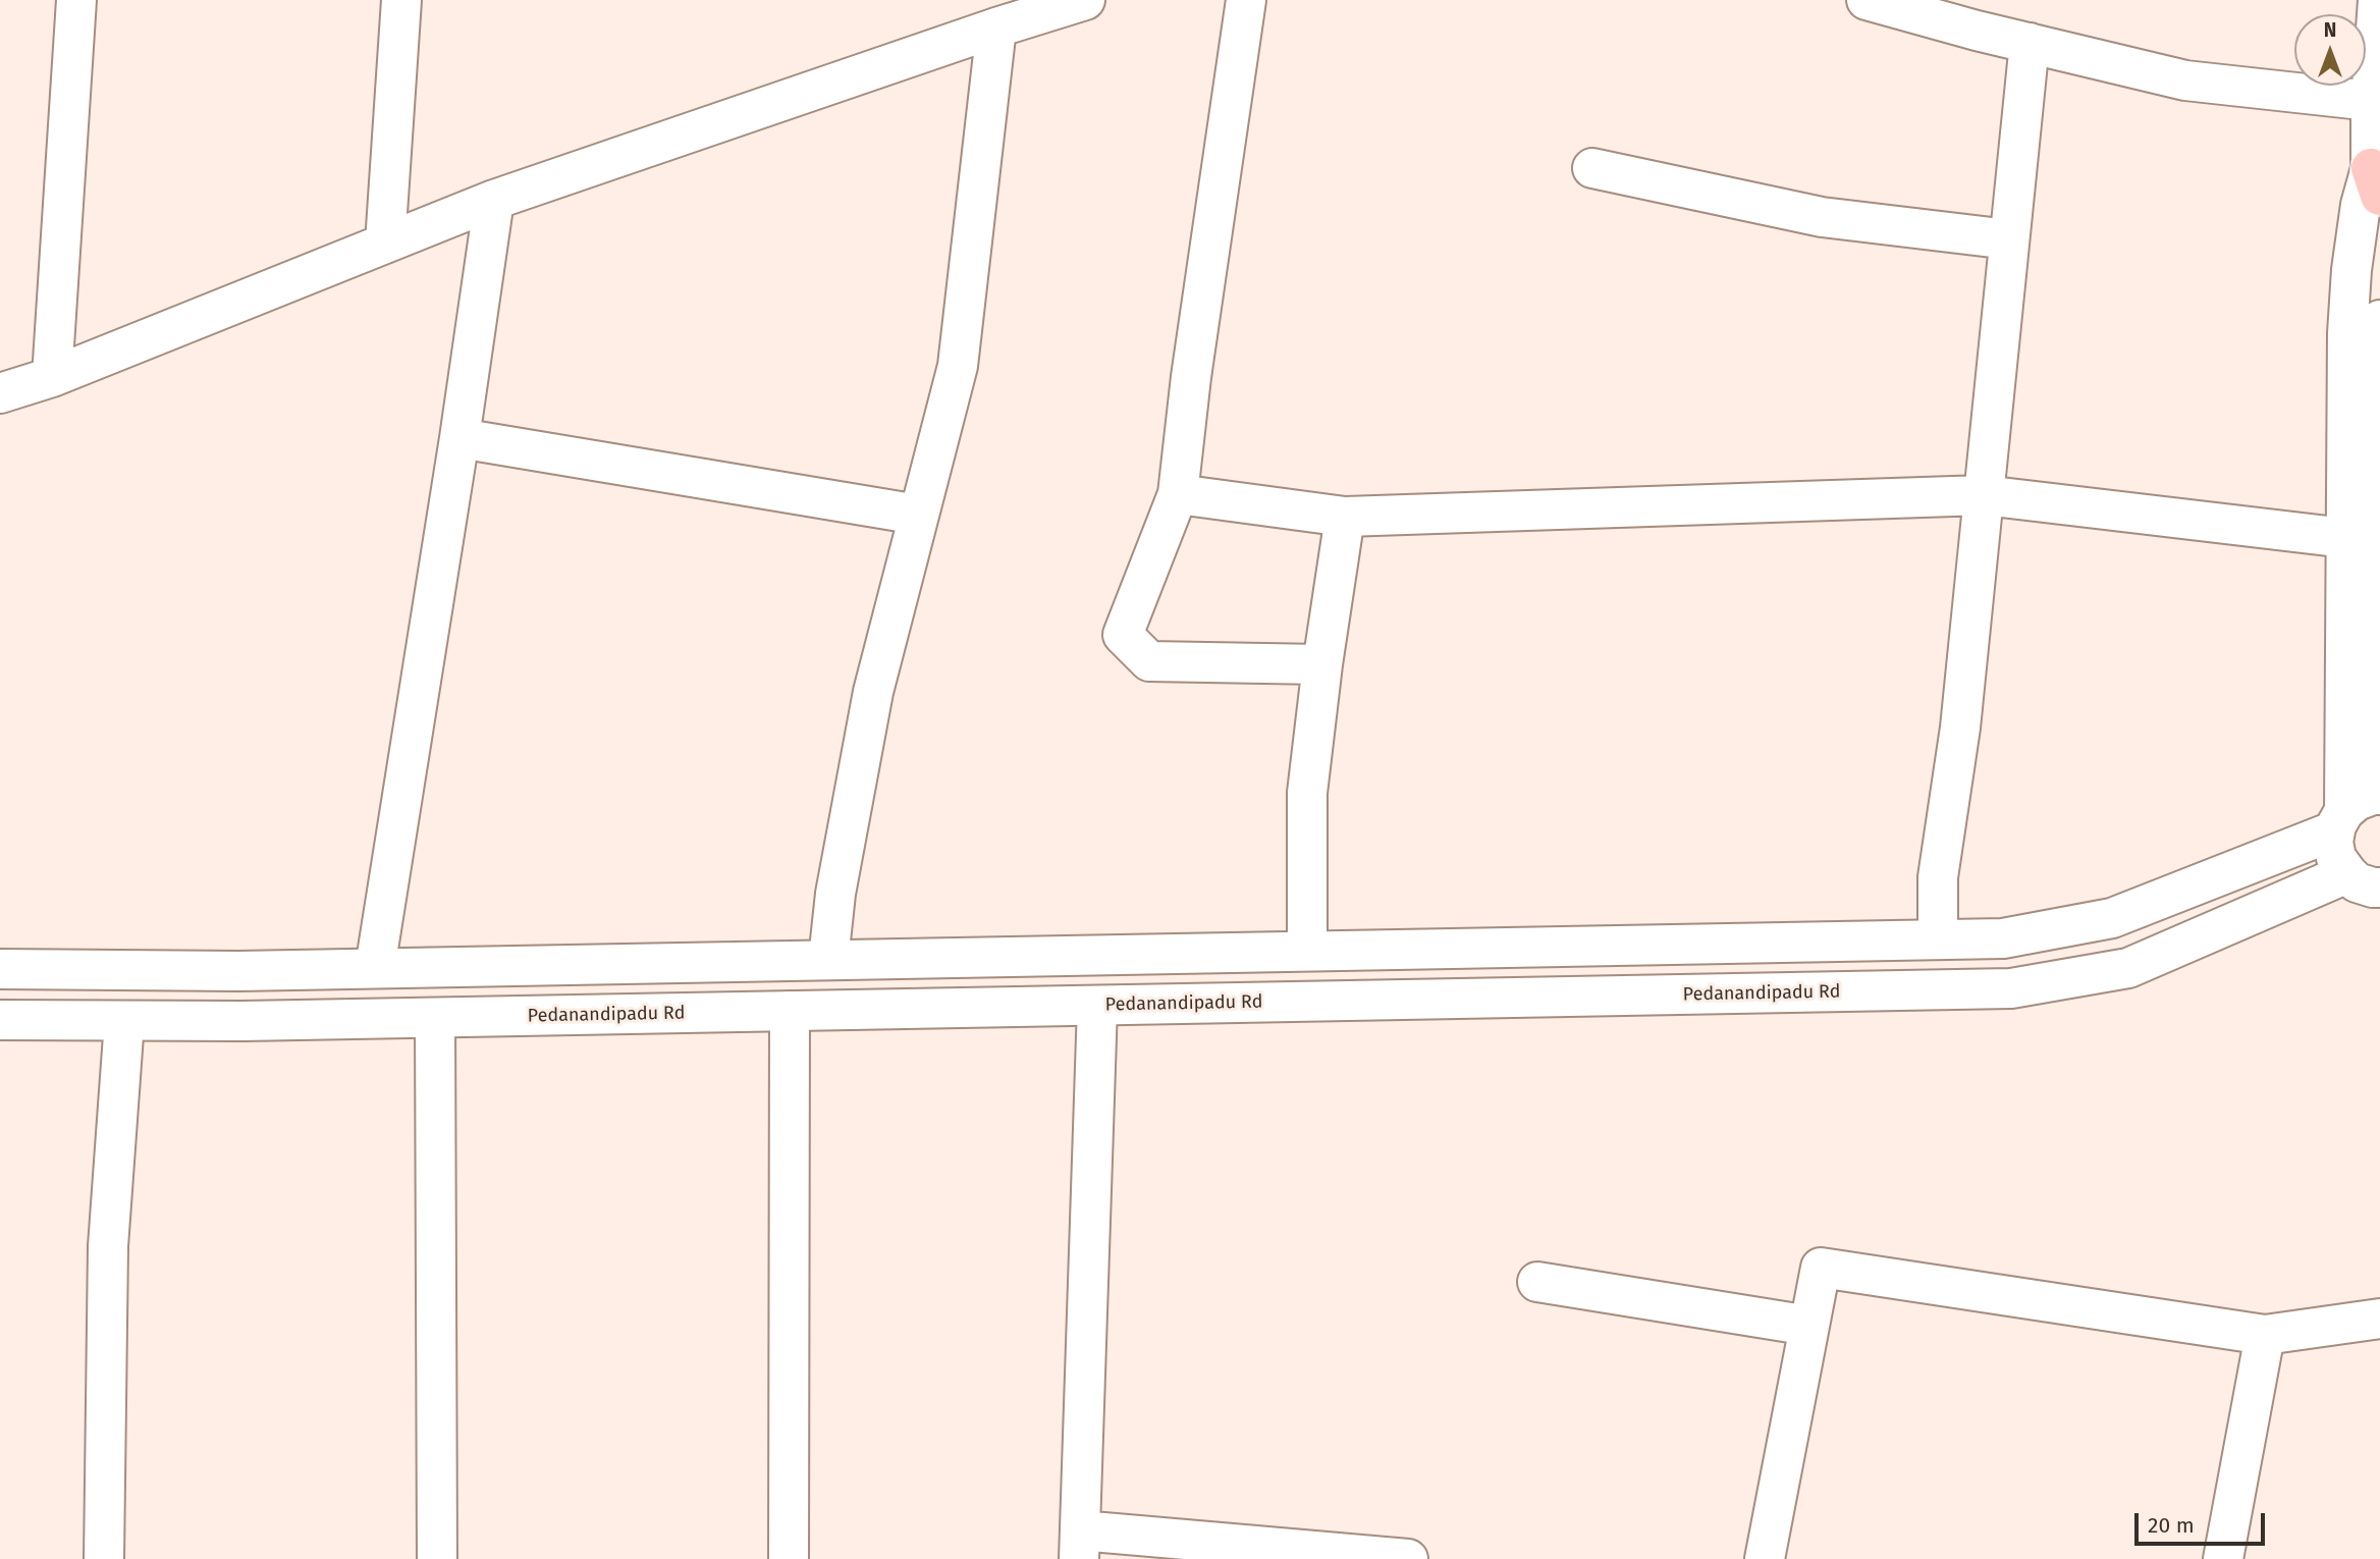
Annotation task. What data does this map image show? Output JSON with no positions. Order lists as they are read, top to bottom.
{
  "streets": {
    "street": ["Pedanandipadu Rd"]
  },
  "scale_bar": "20 m",
  "north": "top"
}
